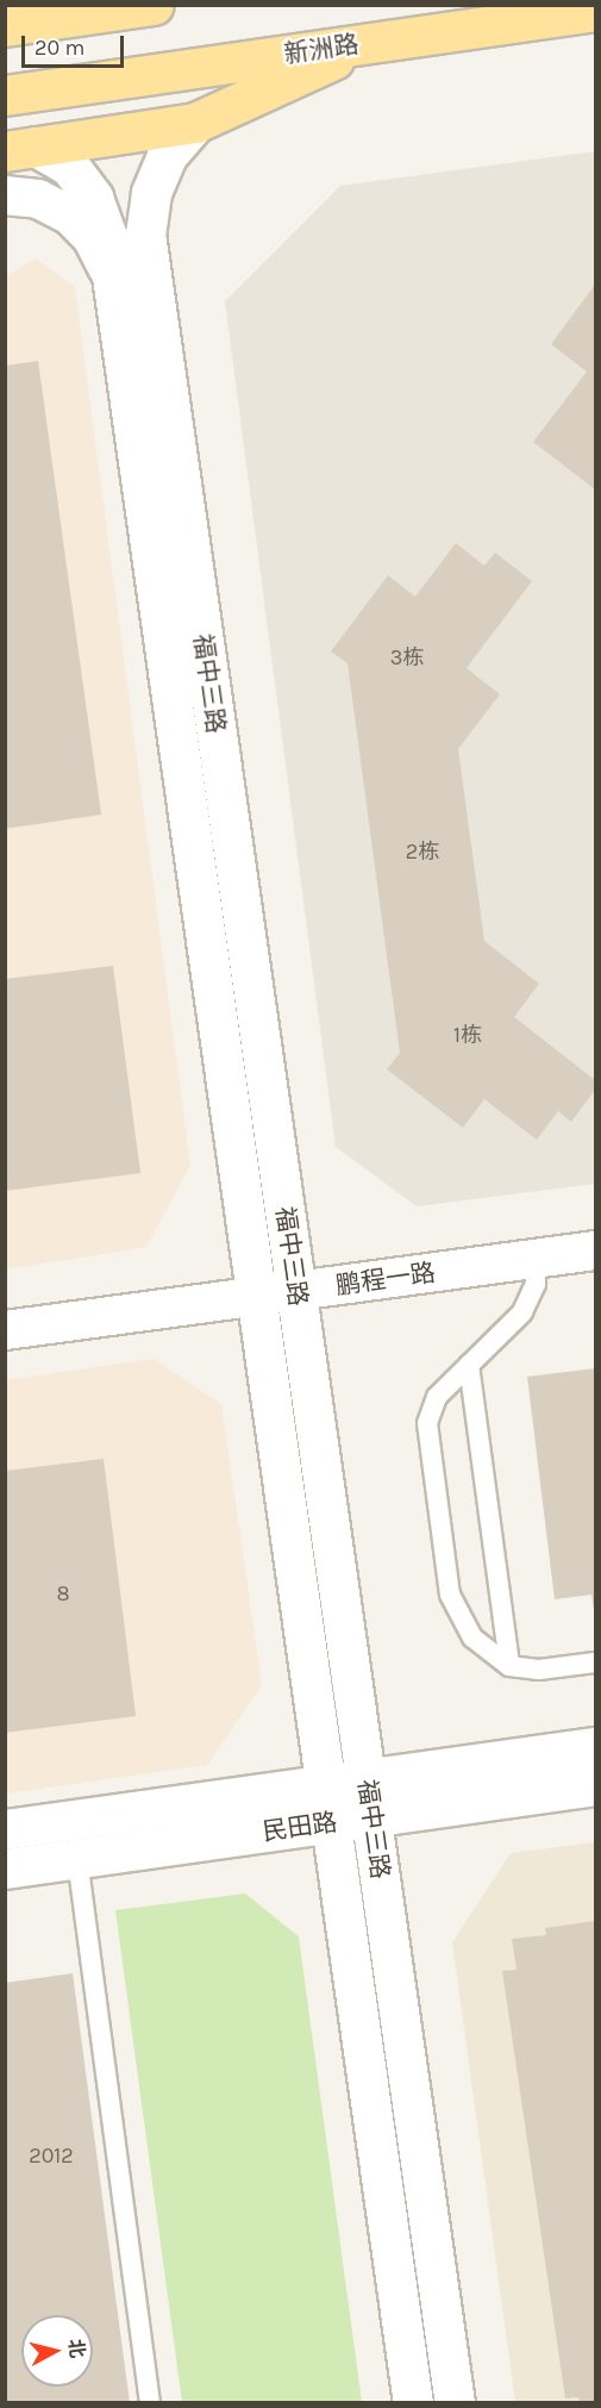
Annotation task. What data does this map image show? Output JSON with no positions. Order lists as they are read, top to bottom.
{
  "streets": {
    "main road": ["新洲路"],
    "street": ["福中三路", "鹏程一路", "民田路"]
  },
  "crossings": [
    ["福中三路", "鹏程一路"],
    ["福中三路", "民田路"]
  ],
  "house_numbers": [
    "3栋",
    "2栋",
    "1栋",
    "8",
    "2012"
  ],
  "scale_bar": "20 m",
  "north": "right"
}
